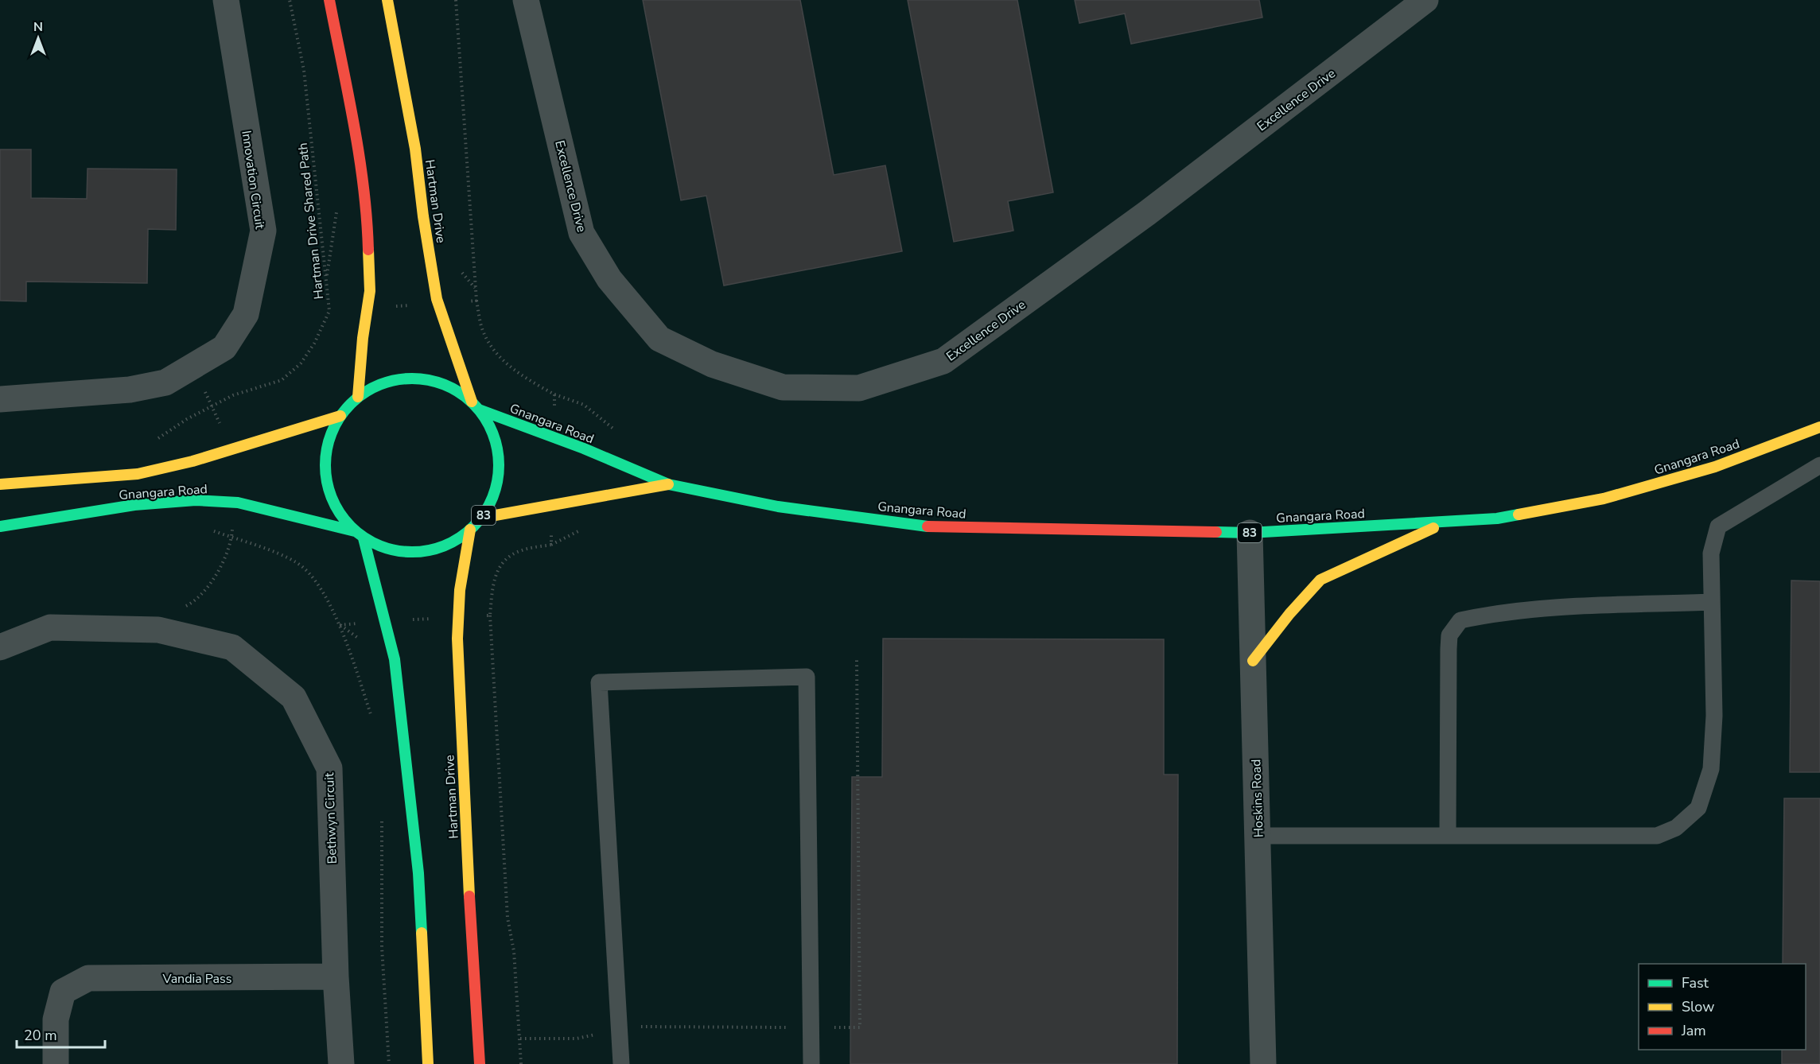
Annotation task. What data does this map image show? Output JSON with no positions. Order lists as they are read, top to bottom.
{
  "streets": {
    "main road": ["Hartman Drive", "Gnangara Road", "83"],
    "street": [
      "Excellence Drive",
      "Innovation Circuit",
      "Hoskins Road",
      "Bethwyn Circuit",
      "Vandia Pass"
    ],
    "path": ["Hartman Drive Shared Path"]
  },
  "crossings": [
    ["Hartman Drive", "Gnangara Road"],
    ["Hartman Drive", "83"],
    ["Gnangara Road", "83"],
    ["Gnangara Road", "Hoskins Road"],
    ["Bethwyn Circuit", "Vandia Pass"]
  ],
  "legend": ["Fast", "Slow", "Jam"],
  "scale_bar": "20 m",
  "north": "top"
}
